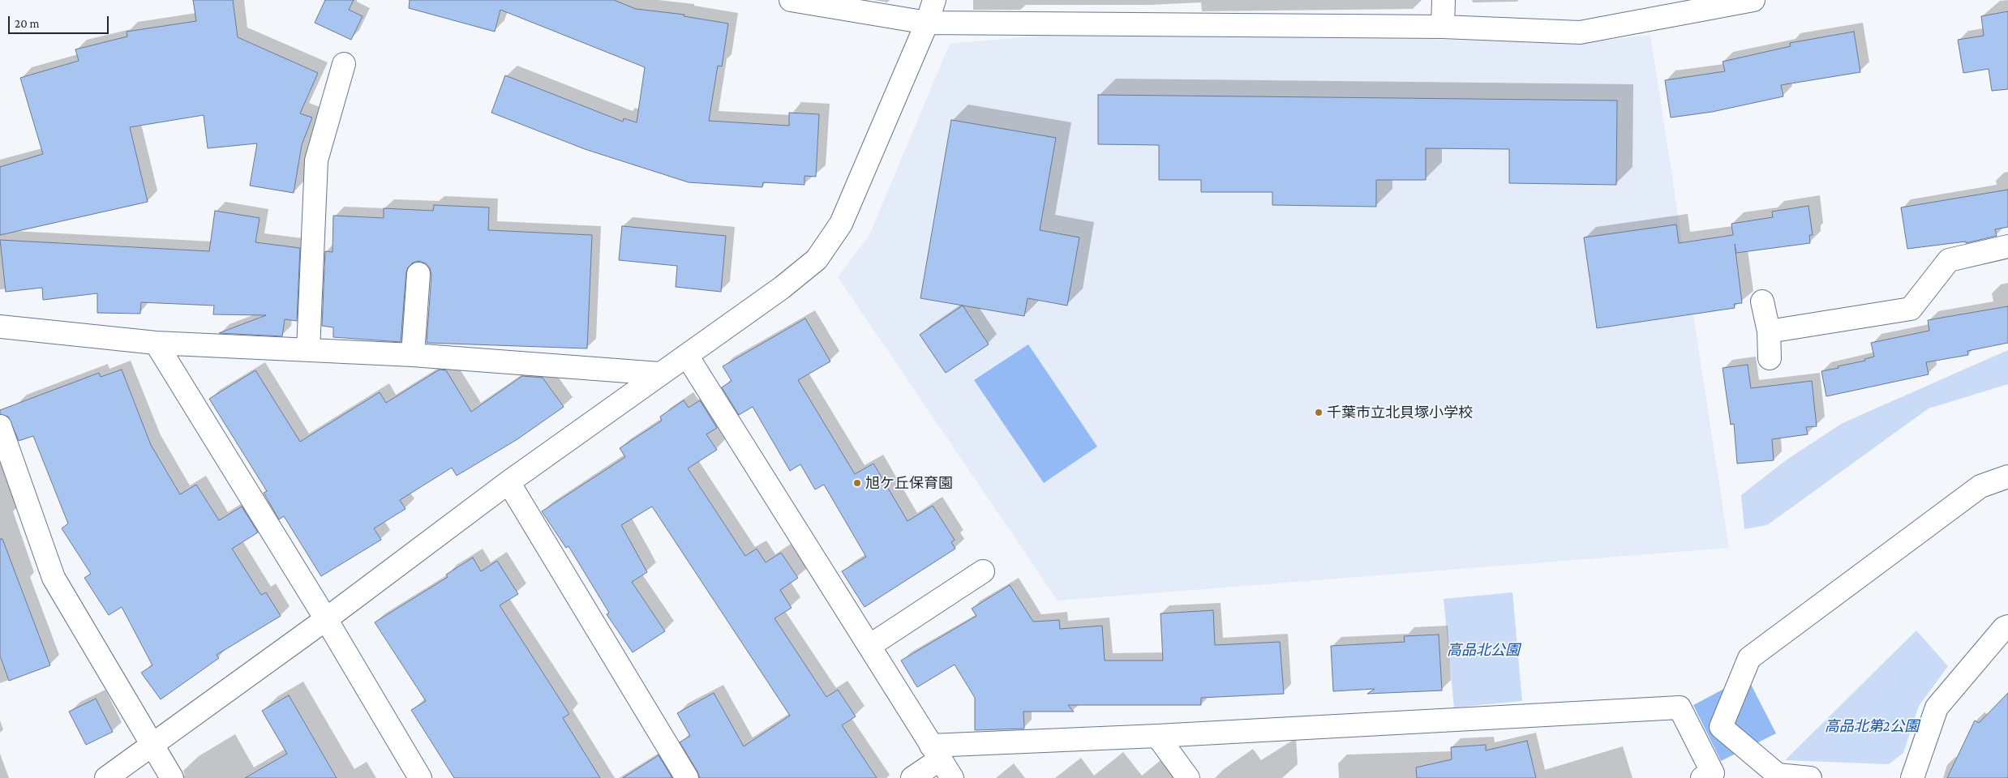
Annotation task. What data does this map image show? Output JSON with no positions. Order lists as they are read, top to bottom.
{
  "parks": ["高品北公園", "高品北第2公園"],
  "places": ["千葉市立北貝塚小学校", "旭ケ丘保育園"],
  "scale_bar": "20 m"
}
